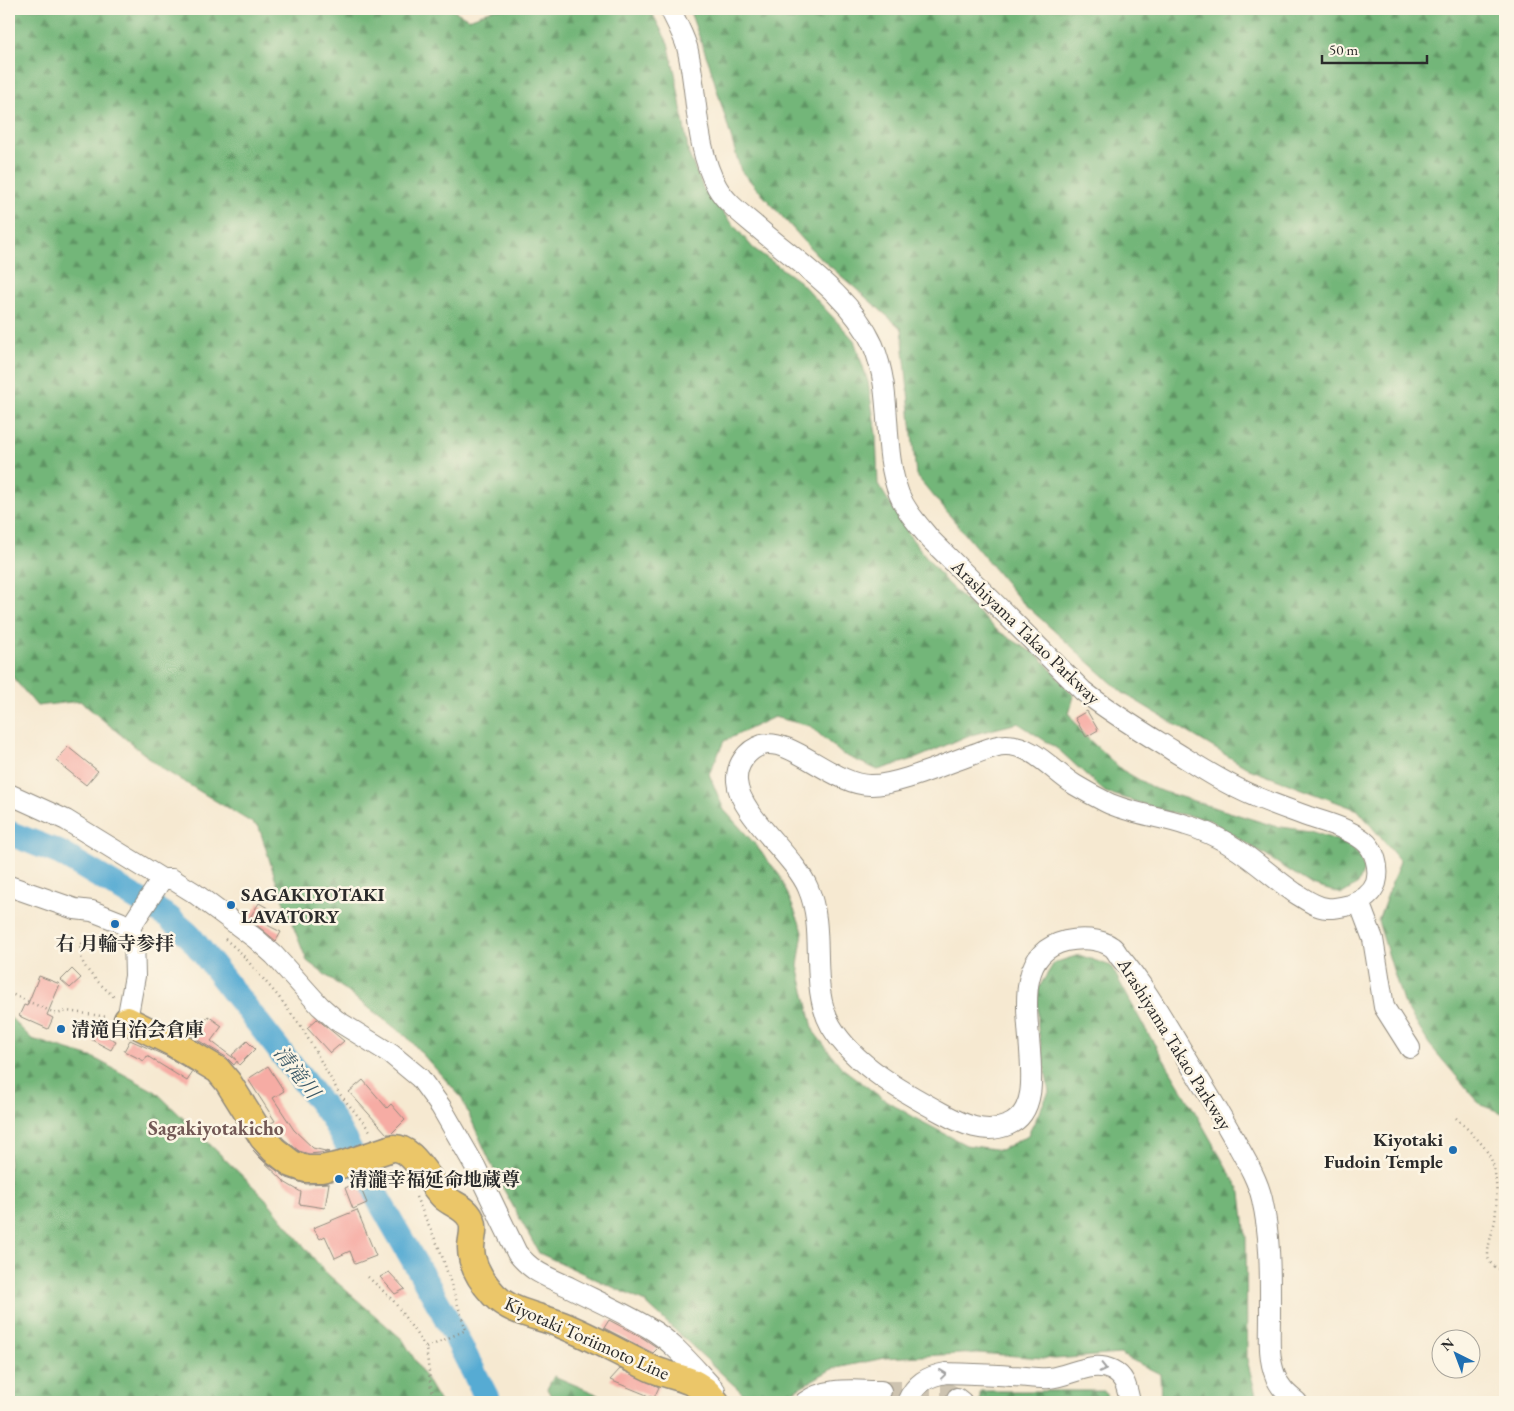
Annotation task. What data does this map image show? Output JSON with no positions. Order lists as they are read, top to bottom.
{
  "streets": {
    "main road": ["Kiyotaki Toriimoto Line"],
    "street": ["Arashiyama Takao Parkway"]
  },
  "districts": ["Sagakiyotakicho"],
  "water": ["清滝川"],
  "places": [
    "SAGAKIYOTAKI LAVATORY",
    "右 月輪寺参拝",
    "清滝自治会倉庫",
    "Kiyotaki Fudoin Temple",
    "清瀧幸福延命地蔵尊"
  ],
  "scale_bar": "50 m",
  "north": "top left"
}
